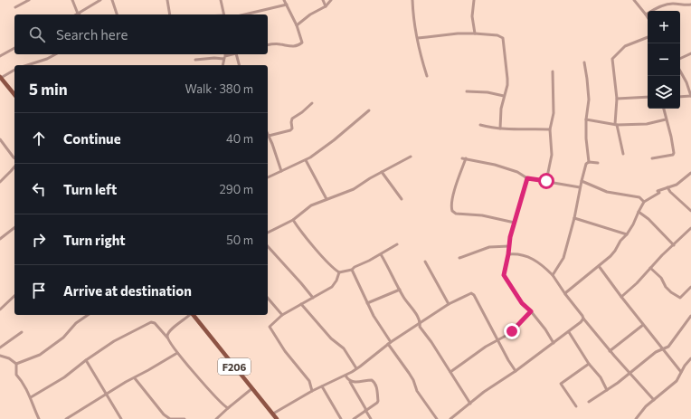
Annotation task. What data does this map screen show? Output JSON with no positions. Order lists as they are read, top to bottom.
{
  "streets": {
    "main road": ["F206"]
  },
  "page": {
    "map_buttons": ["+", "−"],
    "search": "Search here",
    "heading": ["5 min", "Walk · 380 m"],
    "list": [
      ["Continue", "40 m"],
      ["Turn left", "290 m"],
      ["Turn right", "50 m"],
      "Arrive at destination"
    ]
  }
}
